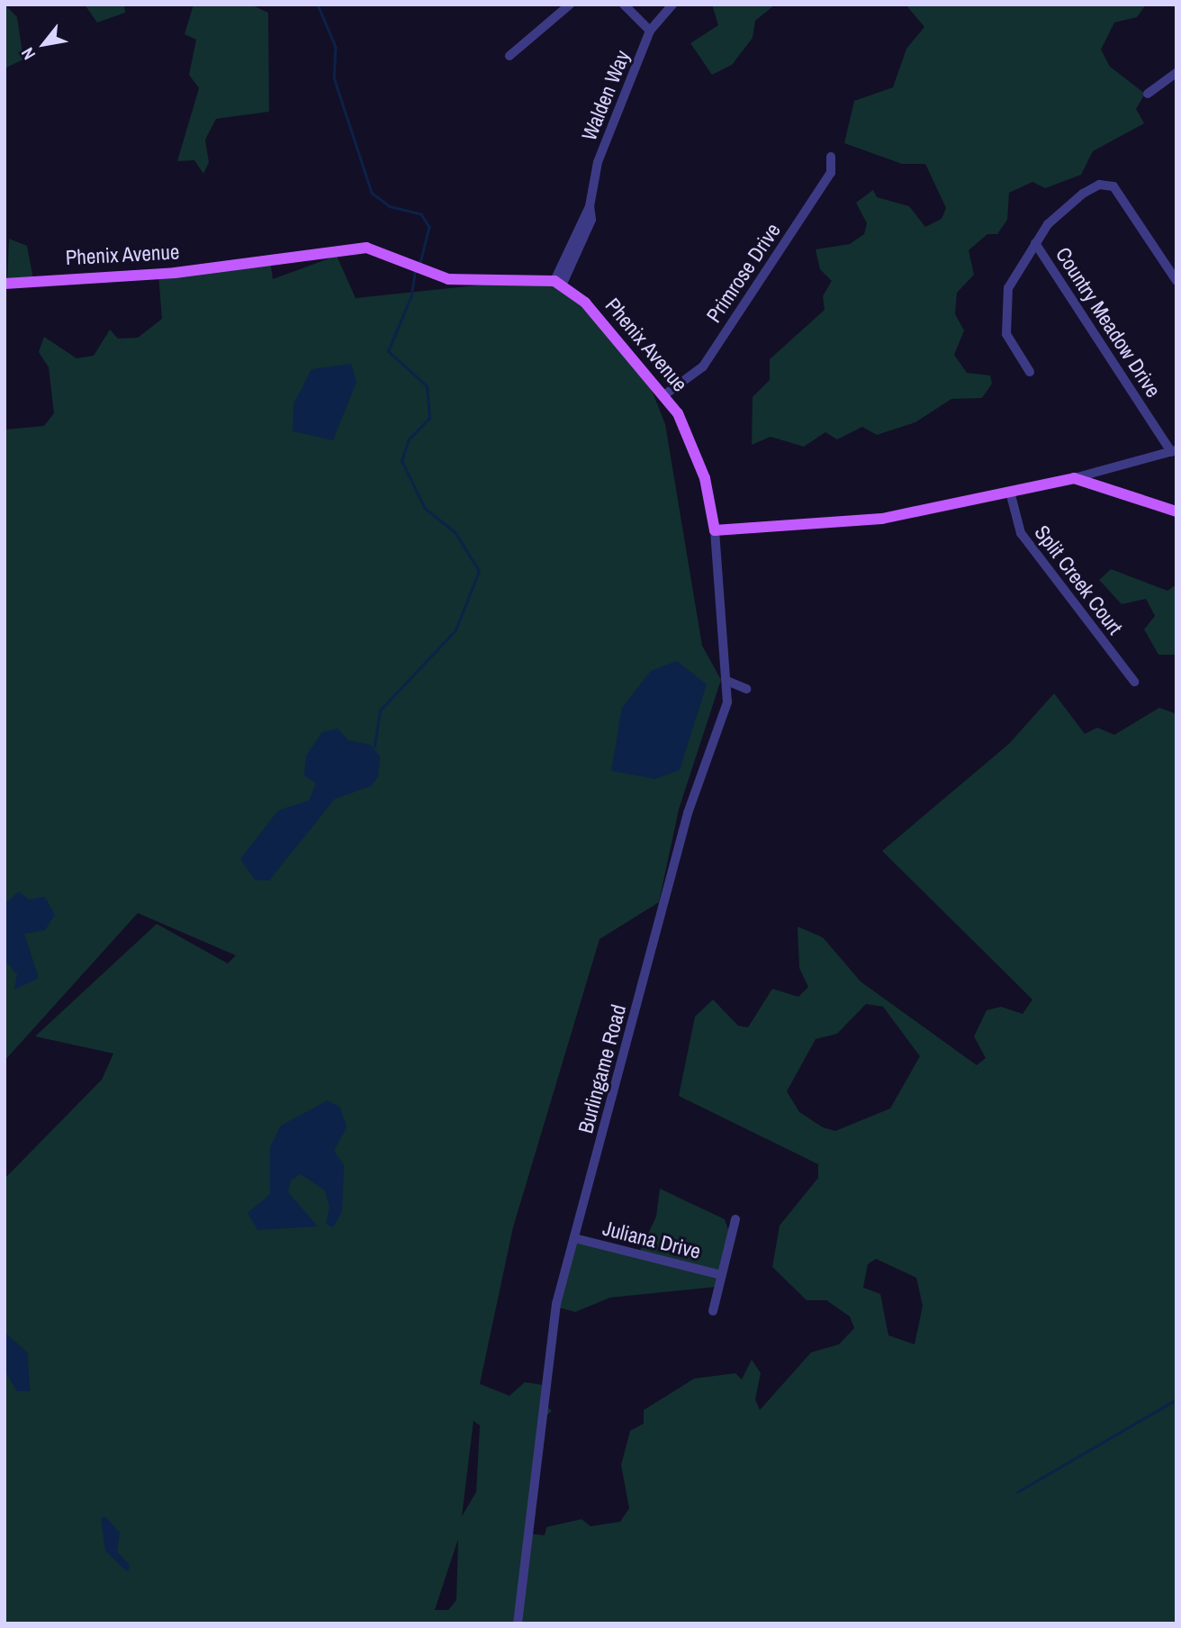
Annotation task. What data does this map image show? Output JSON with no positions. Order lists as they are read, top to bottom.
{
  "streets": {
    "main road": ["Phenix Avenue"],
    "street": [
      "Walden Way",
      "Primrose Drive",
      "Country Meadow Drive",
      "Split Creek Court",
      "Burlingame Road",
      "Juliana Drive"
    ]
  },
  "crossings": [
    ["Walden Way", "Phenix Avenue"],
    ["Phenix Avenue", "Primrose Drive"],
    ["Phenix Avenue", "Burlingame Road"],
    ["Burlingame Road", "Juliana Drive"]
  ],
  "north": "bottom left"
}
